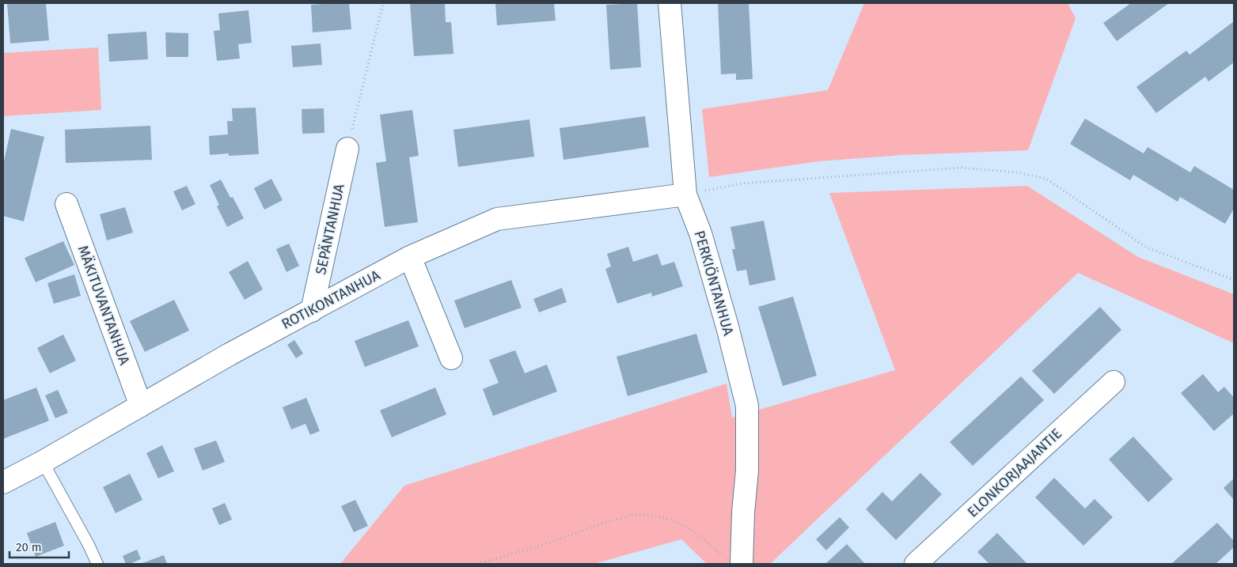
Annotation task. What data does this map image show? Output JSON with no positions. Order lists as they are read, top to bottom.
{
  "streets": {
    "street": [
      "SEPÄNTANHUA",
      "PERKIÖNTANHUA",
      "ROTIKONTANHUA",
      "MÄKITUVANTANHUA",
      "ELONKORJAAJANTIE"
    ]
  },
  "crossings": [
    ["SEPÄNTANHUA", "ROTIKONTANHUA"],
    ["PERKIÖNTANHUA", "ROTIKONTANHUA"],
    ["ROTIKONTANHUA", "MÄKITUVANTANHUA"]
  ],
  "scale_bar": "20 m"
}
